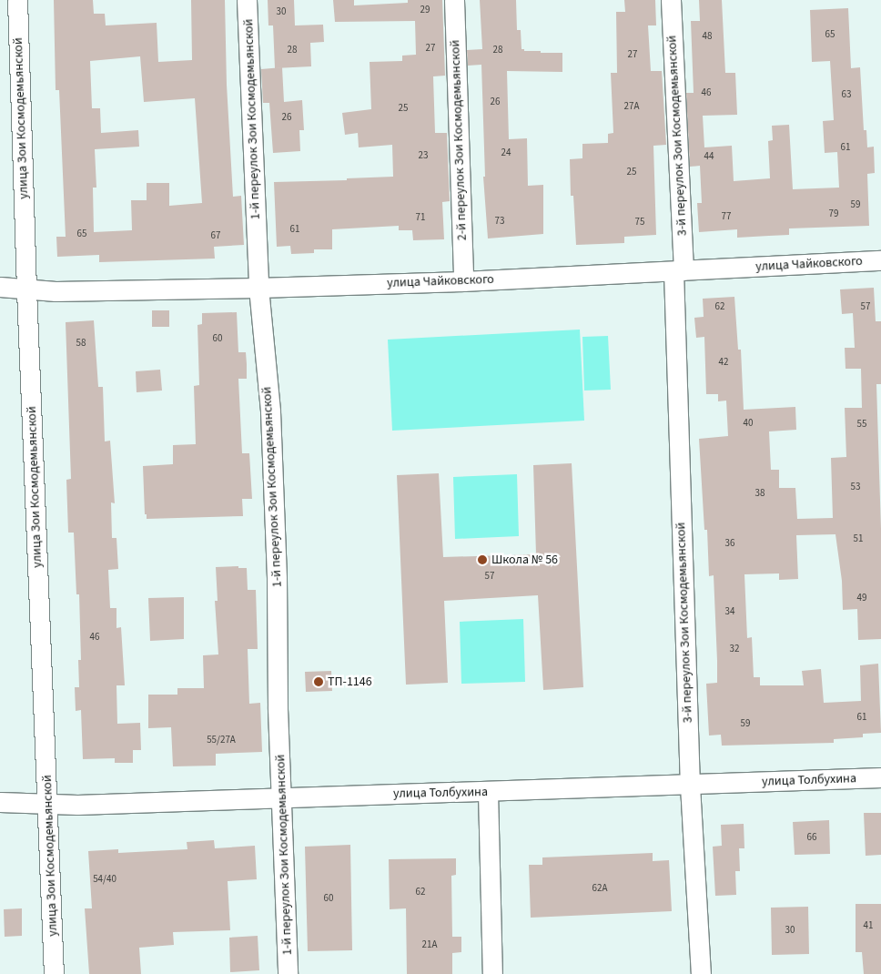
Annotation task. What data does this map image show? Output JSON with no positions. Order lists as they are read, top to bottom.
{
  "streets": {
    "street": [
      "улица Зои Космодемьянской",
      "1-й переулок Зои Космодемьянской",
      "3-й переулок Зои Космодемьянской",
      "2-й переулок Зои Космодемьянской",
      "улица Чайковского",
      "улица Толбухина"
    ]
  },
  "crossings": [
    ["улица Зои Космодемьянской", "улица Чайковского"],
    ["улица Зои Космодемьянской", "улица Толбухина"],
    ["1-й переулок Зои Космодемьянской", "улица Чайковского"],
    ["1-й переулок Зои Космодемьянской", "улица Толбухина"],
    ["3-й переулок Зои Космодемьянской", "улица Чайковского"],
    ["3-й переулок Зои Космодемьянской", "улица Толбухина"],
    ["2-й переулок Зои Космодемьянской", "улица Чайковского"]
  ],
  "places": ["Школа № 56", "ТП-1146"],
  "house_numbers": [
    "29",
    "30",
    "65",
    "48",
    "27",
    "28",
    "28",
    "27",
    "46",
    "63",
    "26",
    "27А",
    "25",
    "26",
    "61",
    "24",
    "23",
    "44",
    "25",
    "59",
    "79",
    "77",
    "71",
    "73",
    "75",
    "61",
    "65",
    "67",
    "62",
    "57",
    "60",
    "58",
    "42",
    "40",
    "55",
    "53",
    "38",
    "51",
    "36",
    "57",
    "49",
    "34",
    "46",
    "32",
    "61",
    "59",
    "55/27А",
    "66",
    "54/40",
    "62А",
    "62",
    "60",
    "41",
    "30",
    "21А"
  ]
}
